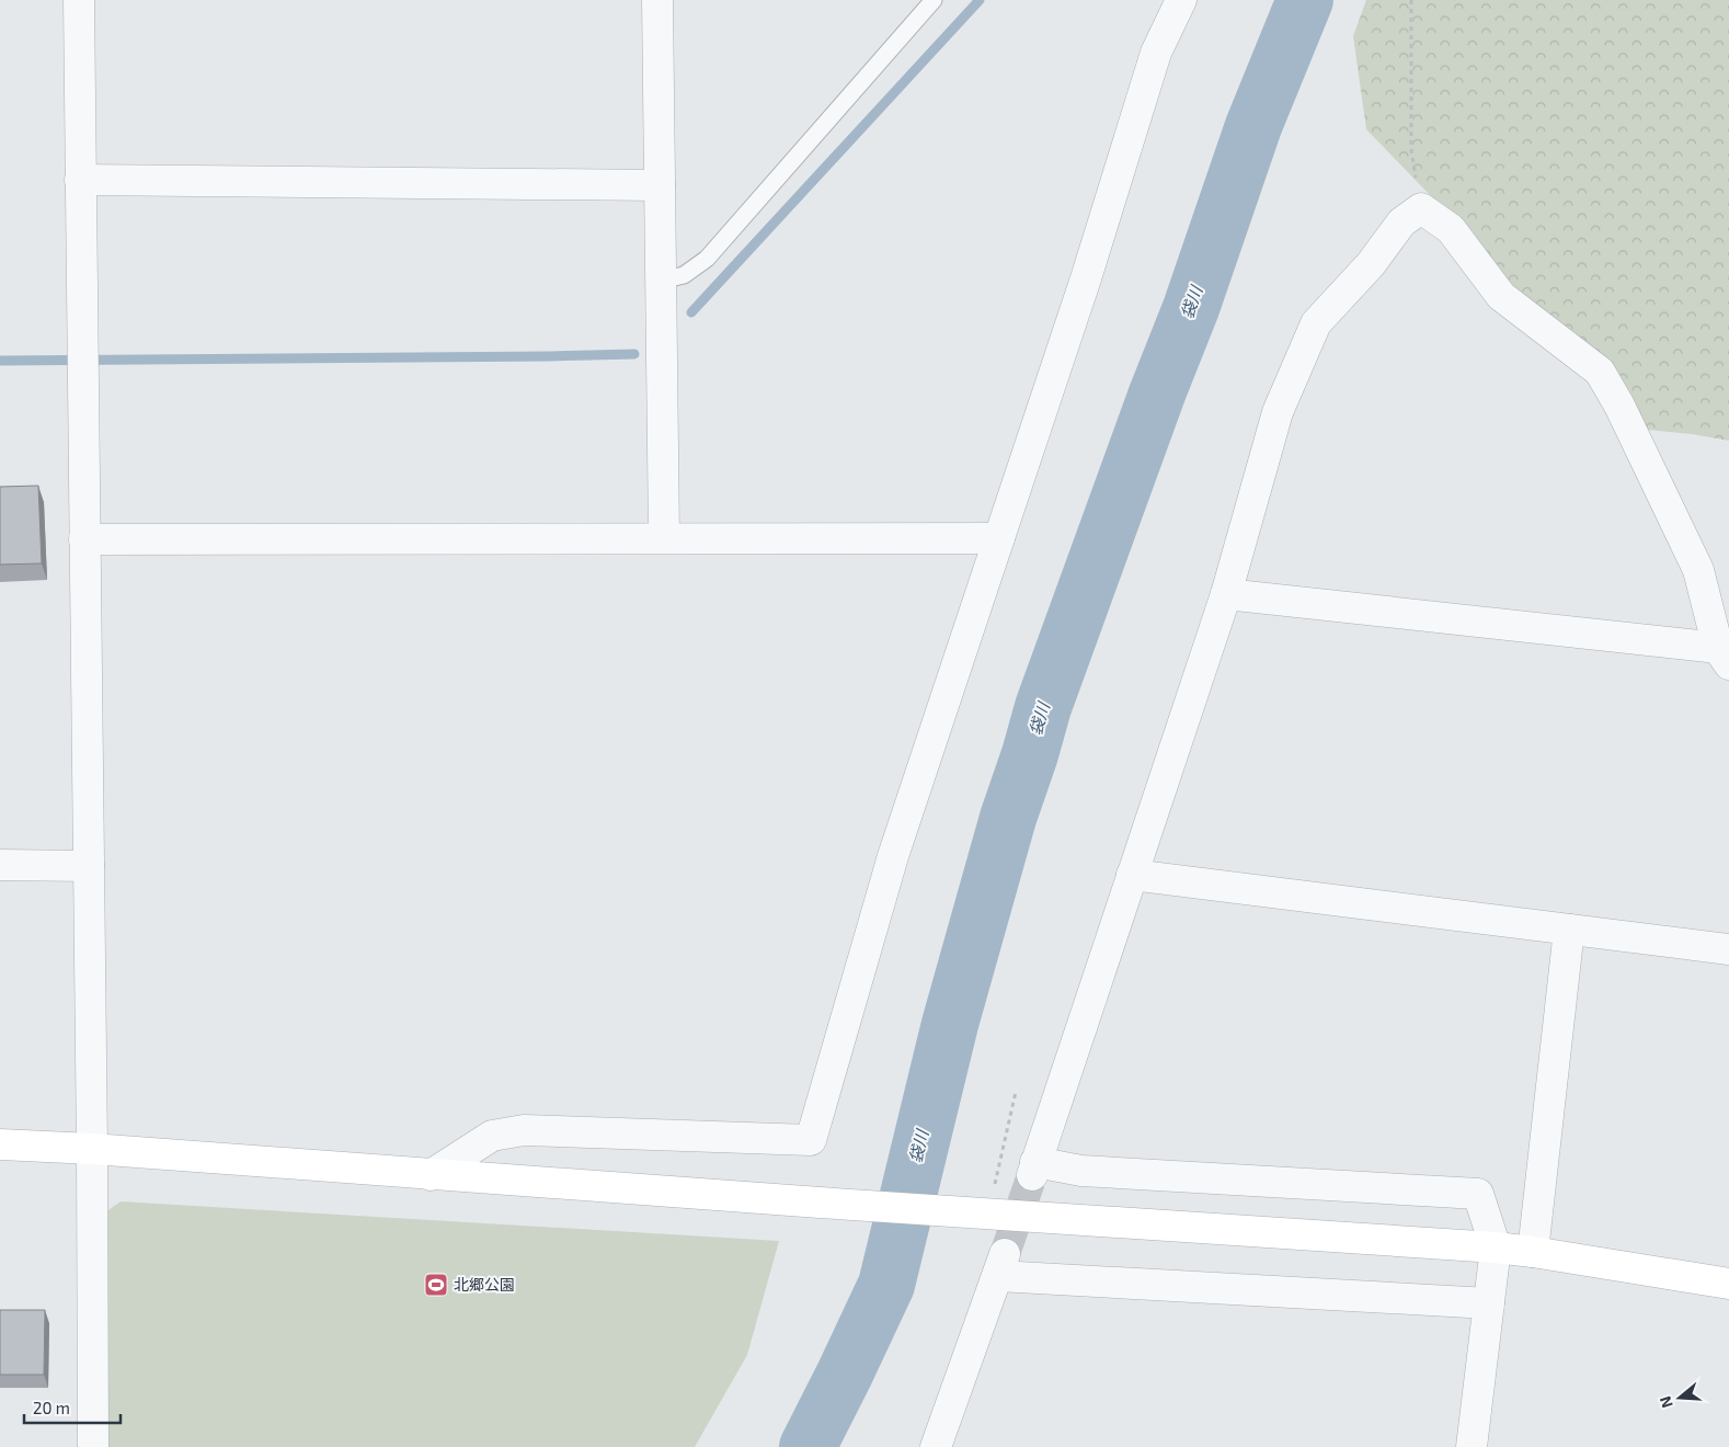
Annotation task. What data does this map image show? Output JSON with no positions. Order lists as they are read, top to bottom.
{
  "water": ["袋川"],
  "places": {
    "sports": ["北郷公園"]
  },
  "scale_bar": "20 m",
  "north": "left"
}
